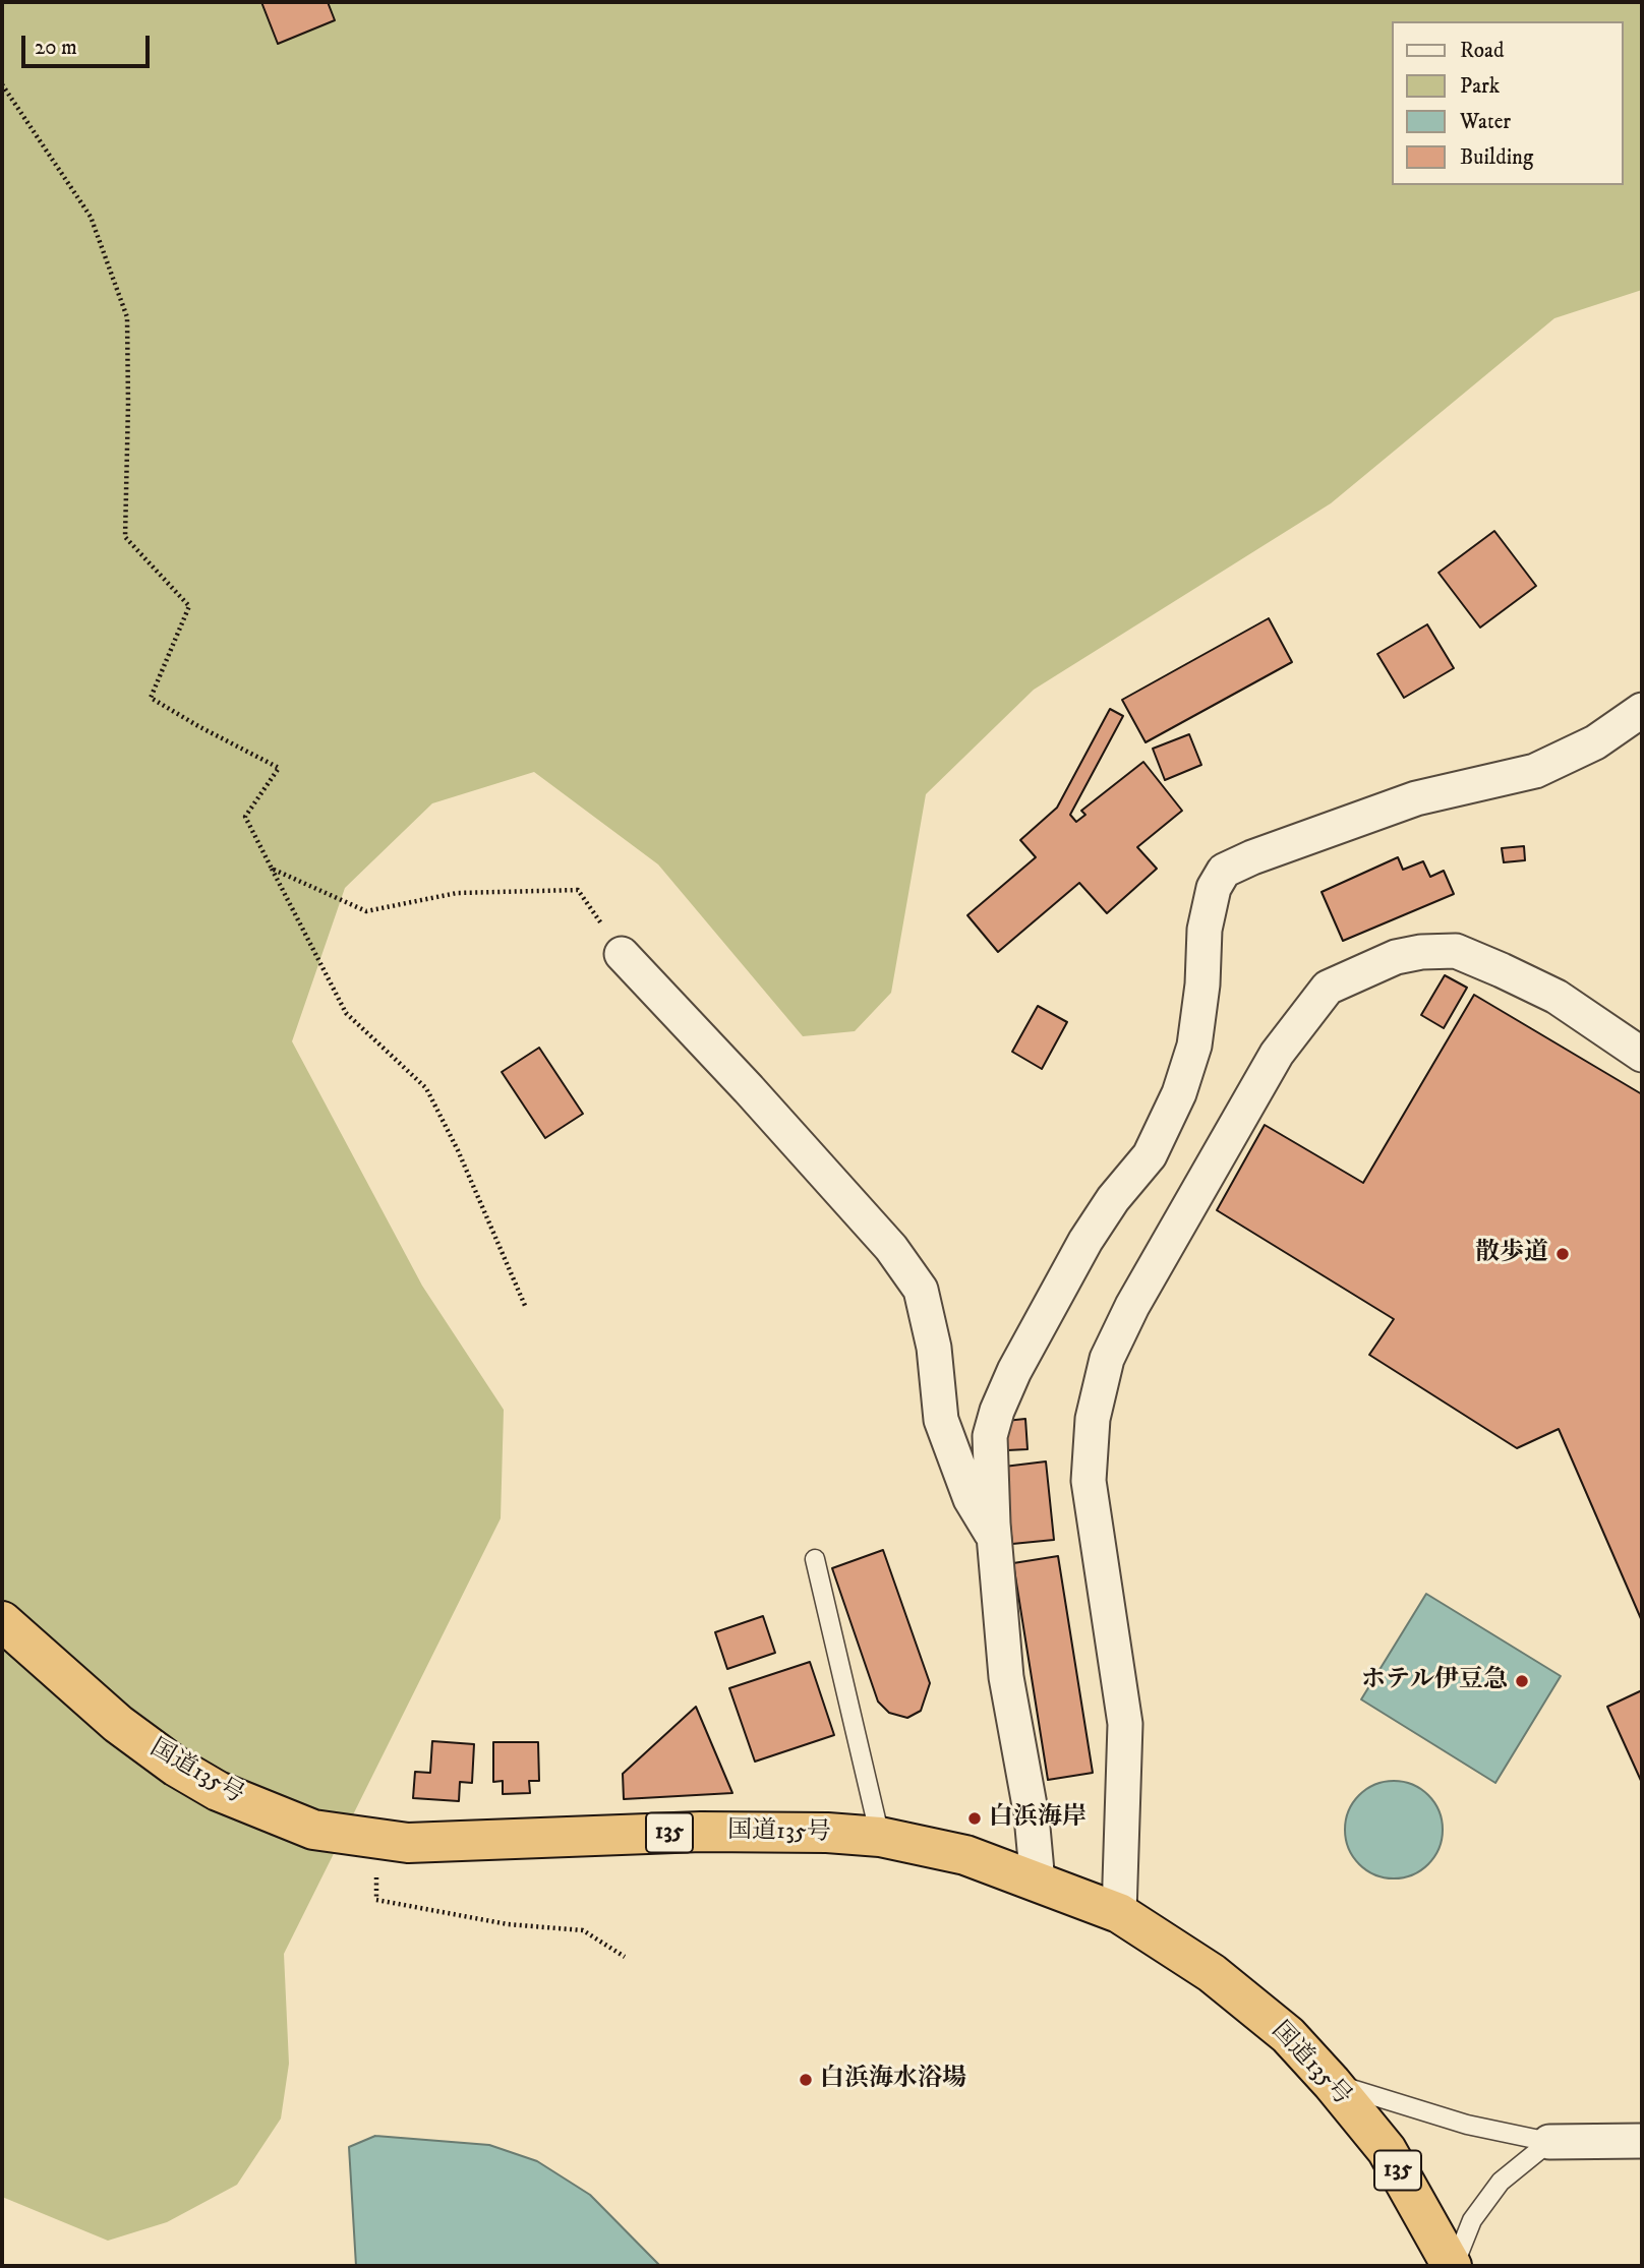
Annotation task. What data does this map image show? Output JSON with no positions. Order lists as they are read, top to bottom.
{
  "streets": {
    "highway": ["国道135号", "135"]
  },
  "places": [
    "散歩道",
    "ホテル伊豆急",
    "白浜海岸",
    "白浜海水浴場"
  ],
  "legend": [
    "Road",
    "Park",
    "Water",
    "Building"
  ],
  "scale_bar": "20 m"
}
